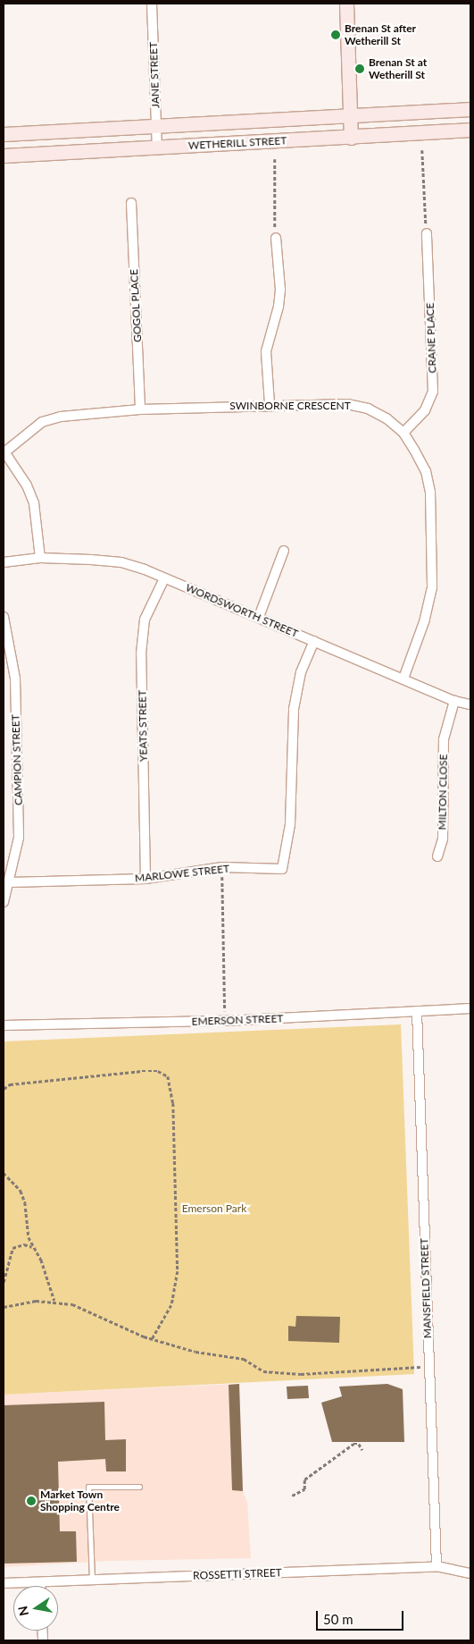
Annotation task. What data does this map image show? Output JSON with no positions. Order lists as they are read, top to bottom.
{
  "streets": {
    "main road": ["WETHERILL STREET"],
    "street": [
      "JANE STREET",
      "GOGOL PLACE",
      "CRANE PLACE",
      "SWINBORNE CRESCENT",
      "WORDSWORTH STREET",
      "YEATS STREET",
      "CAMPION STREET",
      "MILTON CLOSE",
      "MARLOWE STREET",
      "EMERSON STREET",
      "MANSFIELD STREET",
      "ROSSETTI STREET"
    ]
  },
  "crossings": [
    ["JANE STREET", "WETHERILL STREET"],
    ["GOGOL PLACE", "SWINBORNE CRESCENT"],
    ["CRANE PLACE", "SWINBORNE CRESCENT"],
    ["SWINBORNE CRESCENT", "WORDSWORTH STREET"],
    ["WORDSWORTH STREET", "YEATS STREET"],
    ["WORDSWORTH STREET", "MILTON CLOSE"],
    ["WORDSWORTH STREET", "MARLOWE STREET"],
    ["YEATS STREET", "MARLOWE STREET"],
    ["CAMPION STREET", "MARLOWE STREET"],
    ["EMERSON STREET", "MANSFIELD STREET"],
    ["MANSFIELD STREET", "ROSSETTI STREET"]
  ],
  "parks": ["Emerson Park"],
  "places": ["Brenan St after Wetherill St", "Brenan St at Wetherill St", "Market Town Shopping Centre"],
  "scale_bar": "50 m",
  "north": "left"
}
